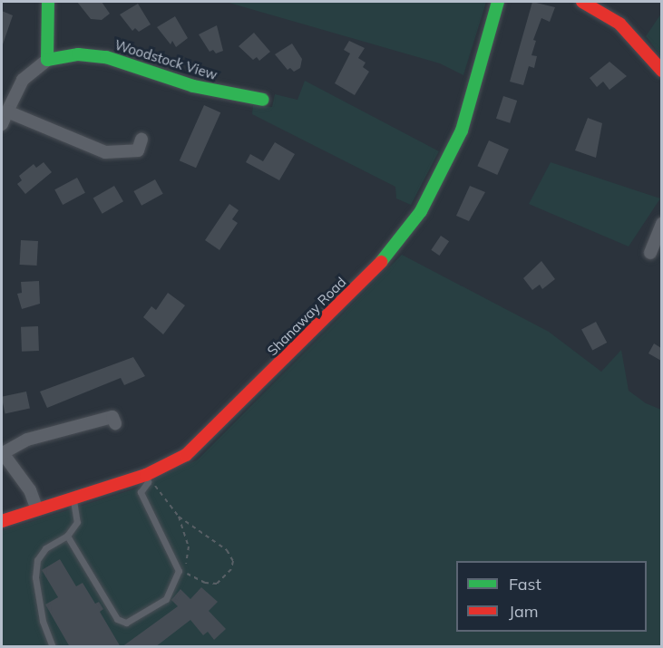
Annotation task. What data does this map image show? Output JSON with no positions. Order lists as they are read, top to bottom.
{
  "streets": {
    "street": ["Woodstock View", "Shanaway Road"]
  },
  "legend": ["Fast", "Jam"]
}
